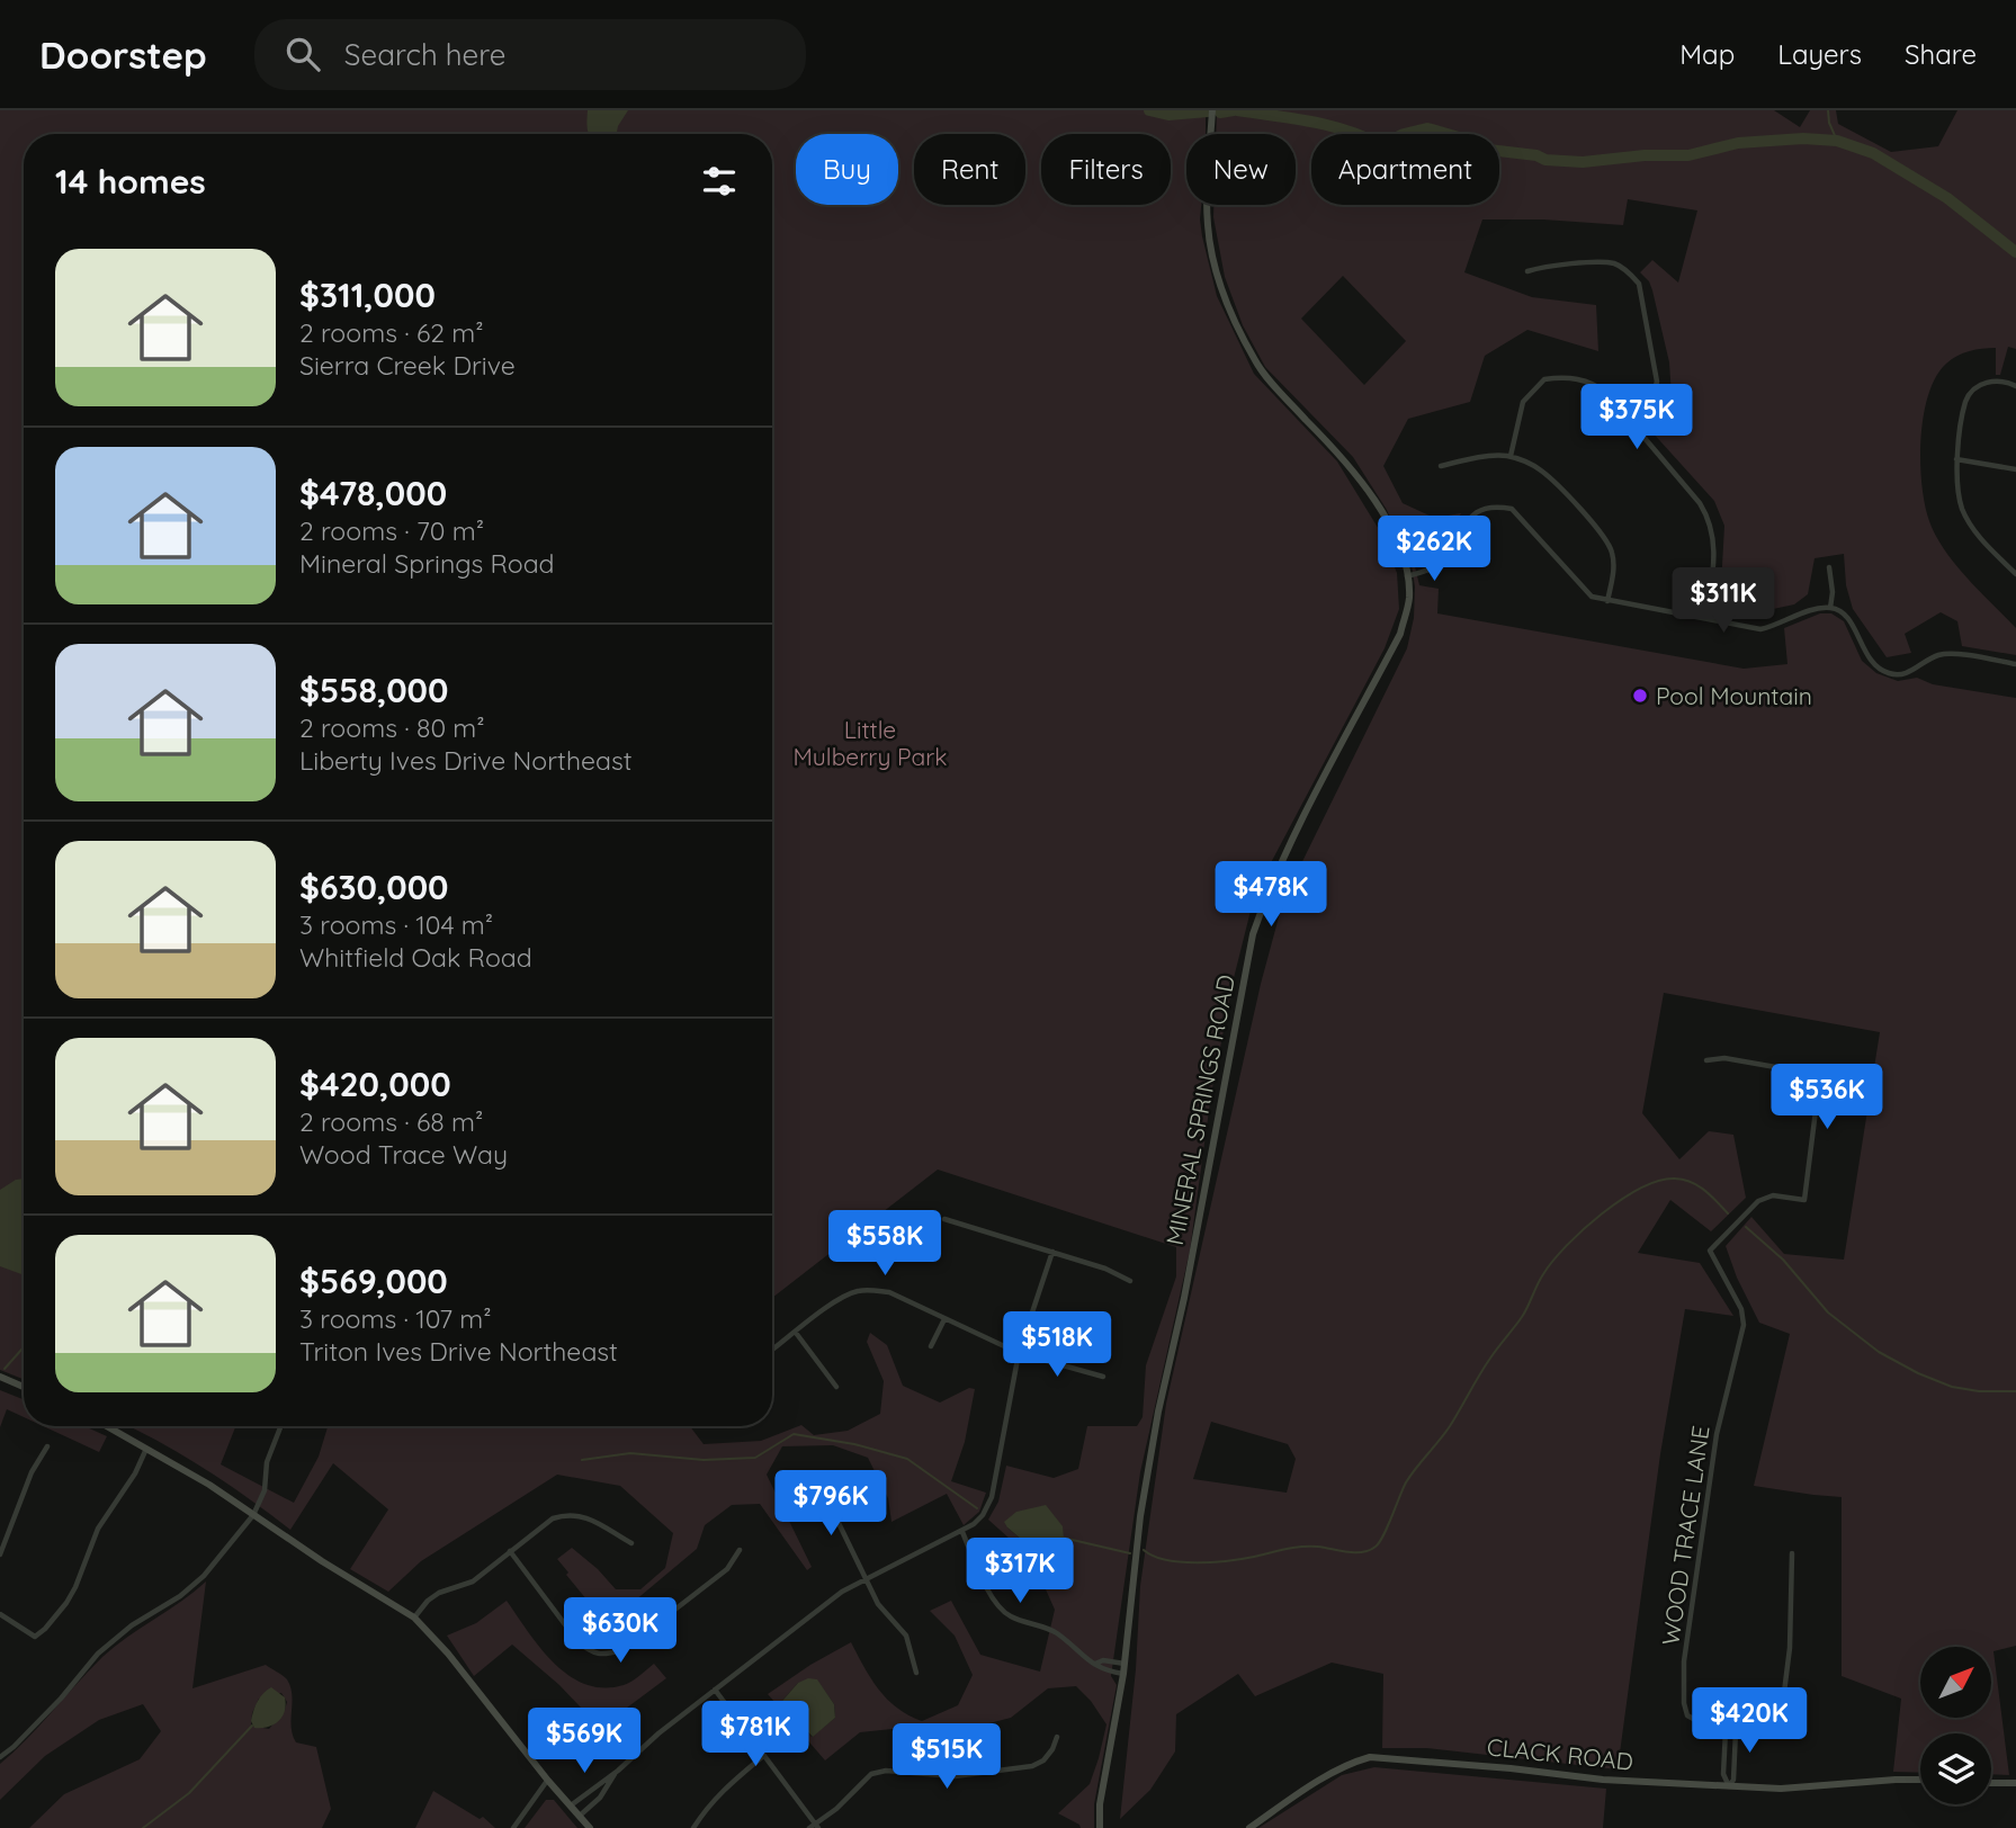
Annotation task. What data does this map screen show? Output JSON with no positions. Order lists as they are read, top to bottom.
{
  "streets": {
    "street": ["MINERAL SPRINGS ROAD", "WOOD TRACE LANE", "CLACK ROAD"]
  },
  "parks": ["Little Mulberry Park"],
  "places": ["Pool Mountain"],
  "north": "top right",
  "page": {
    "header": "Doorstep",
    "search": "Search here",
    "nav": ["Map", "Layers", "Share"],
    "chip": [
      "Buy",
      "Rent",
      "Filters",
      "New",
      "Apartment"
    ],
    "heading": "14 homes",
    "list": [
      {
        "name": "$311,000",
        "note": "2 rooms · 62 m² · Sierra Creek Drive"
      },
      {
        "name": "$478,000",
        "note": "2 rooms · 70 m² · Mineral Springs Road"
      },
      {
        "name": "$558,000",
        "note": "2 rooms · 80 m² · Liberty Ives Drive Northeast"
      },
      {
        "name": "$630,000",
        "note": "3 rooms · 104 m² · Whitfield Oak Road"
      },
      {
        "name": "$420,000",
        "note": "2 rooms · 68 m² · Wood Trace Way"
      },
      {
        "name": "$569,000",
        "note": "3 rooms · 107 m² · Triton Ives Drive Northeast"
      }
    ],
    "price": [
      "$375K",
      "$262K",
      "$311K",
      "$478K",
      "$536K",
      "$558K",
      "$518K",
      "$796K",
      "$317K",
      "$630K",
      "$420K",
      "$781K",
      "$569K",
      "$515K"
    ]
  }
}
